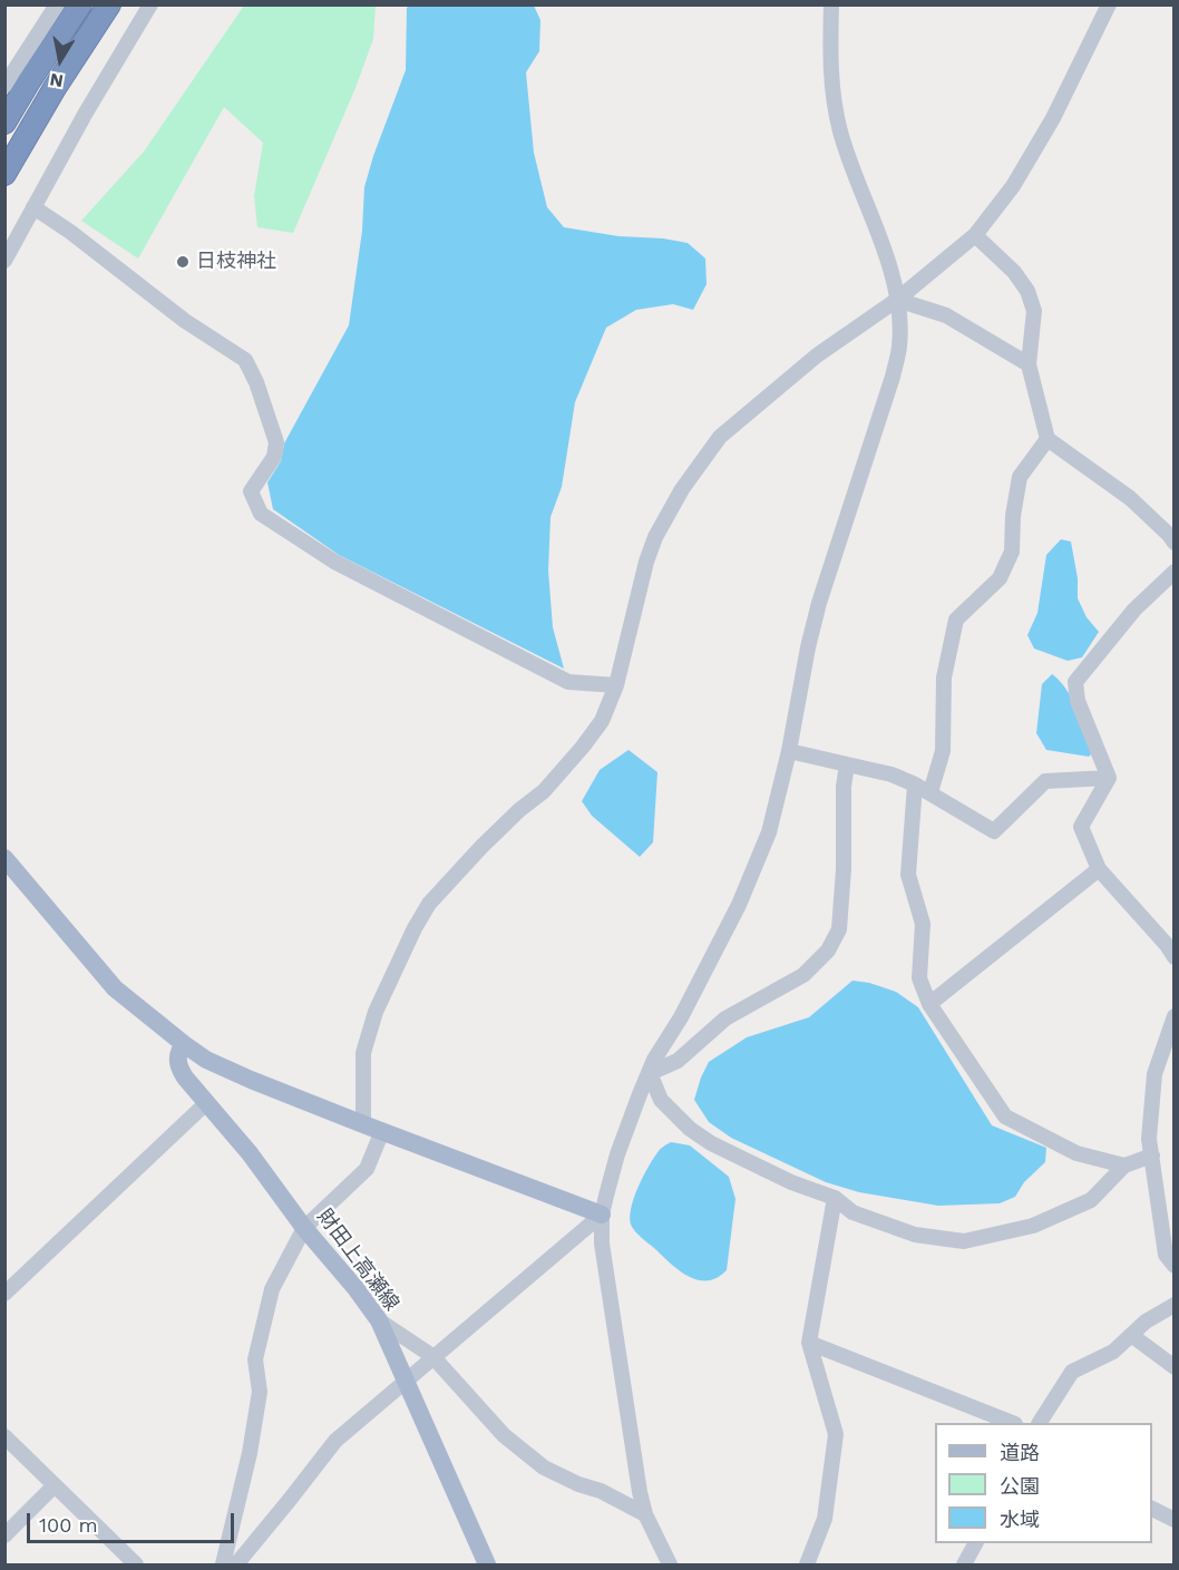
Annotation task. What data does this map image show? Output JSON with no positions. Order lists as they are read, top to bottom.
{
  "streets": {
    "main road": ["財田上高瀬線"]
  },
  "places": ["日枝神社"],
  "legend": ["道路", "公園", "水域"],
  "scale_bar": "100 m",
  "north": "bottom"
}
